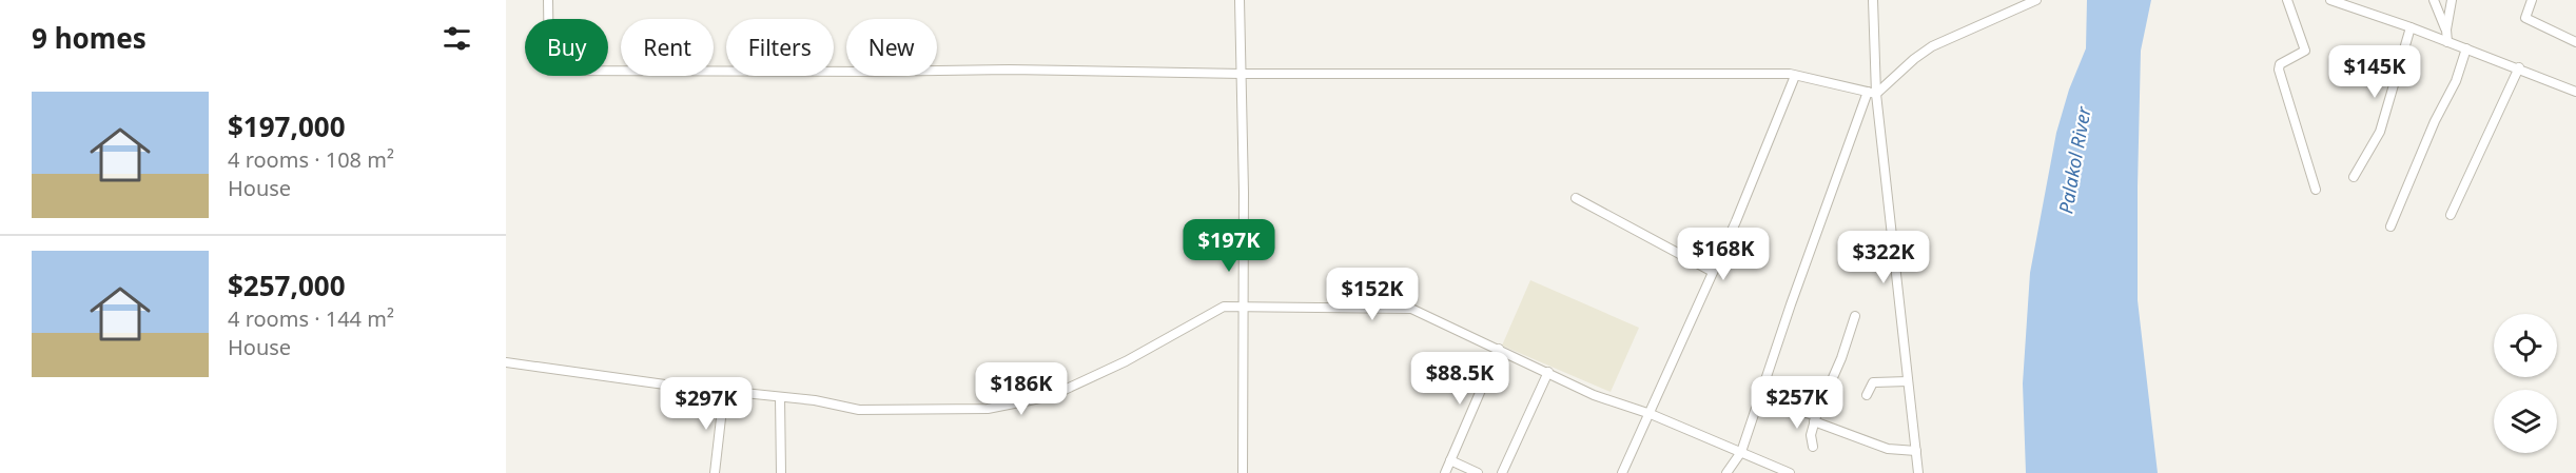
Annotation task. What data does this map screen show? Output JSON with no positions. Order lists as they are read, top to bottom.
{
  "water": ["Palakol River"],
  "page": {
    "heading": "9 homes",
    "chip": [
      "Buy",
      "Rent",
      "Filters",
      "New"
    ],
    "price": [
      "$145K",
      "$197K",
      "$168K",
      "$322K",
      "$152K",
      "$88.5K",
      "$186K",
      "$257K",
      "$297K"
    ],
    "list": [
      {
        "name": "$197,000",
        "note": "4 rooms · 108 m² · House"
      },
      {
        "name": "$257,000",
        "note": "4 rooms · 144 m² · House"
      }
    ]
  }
}
